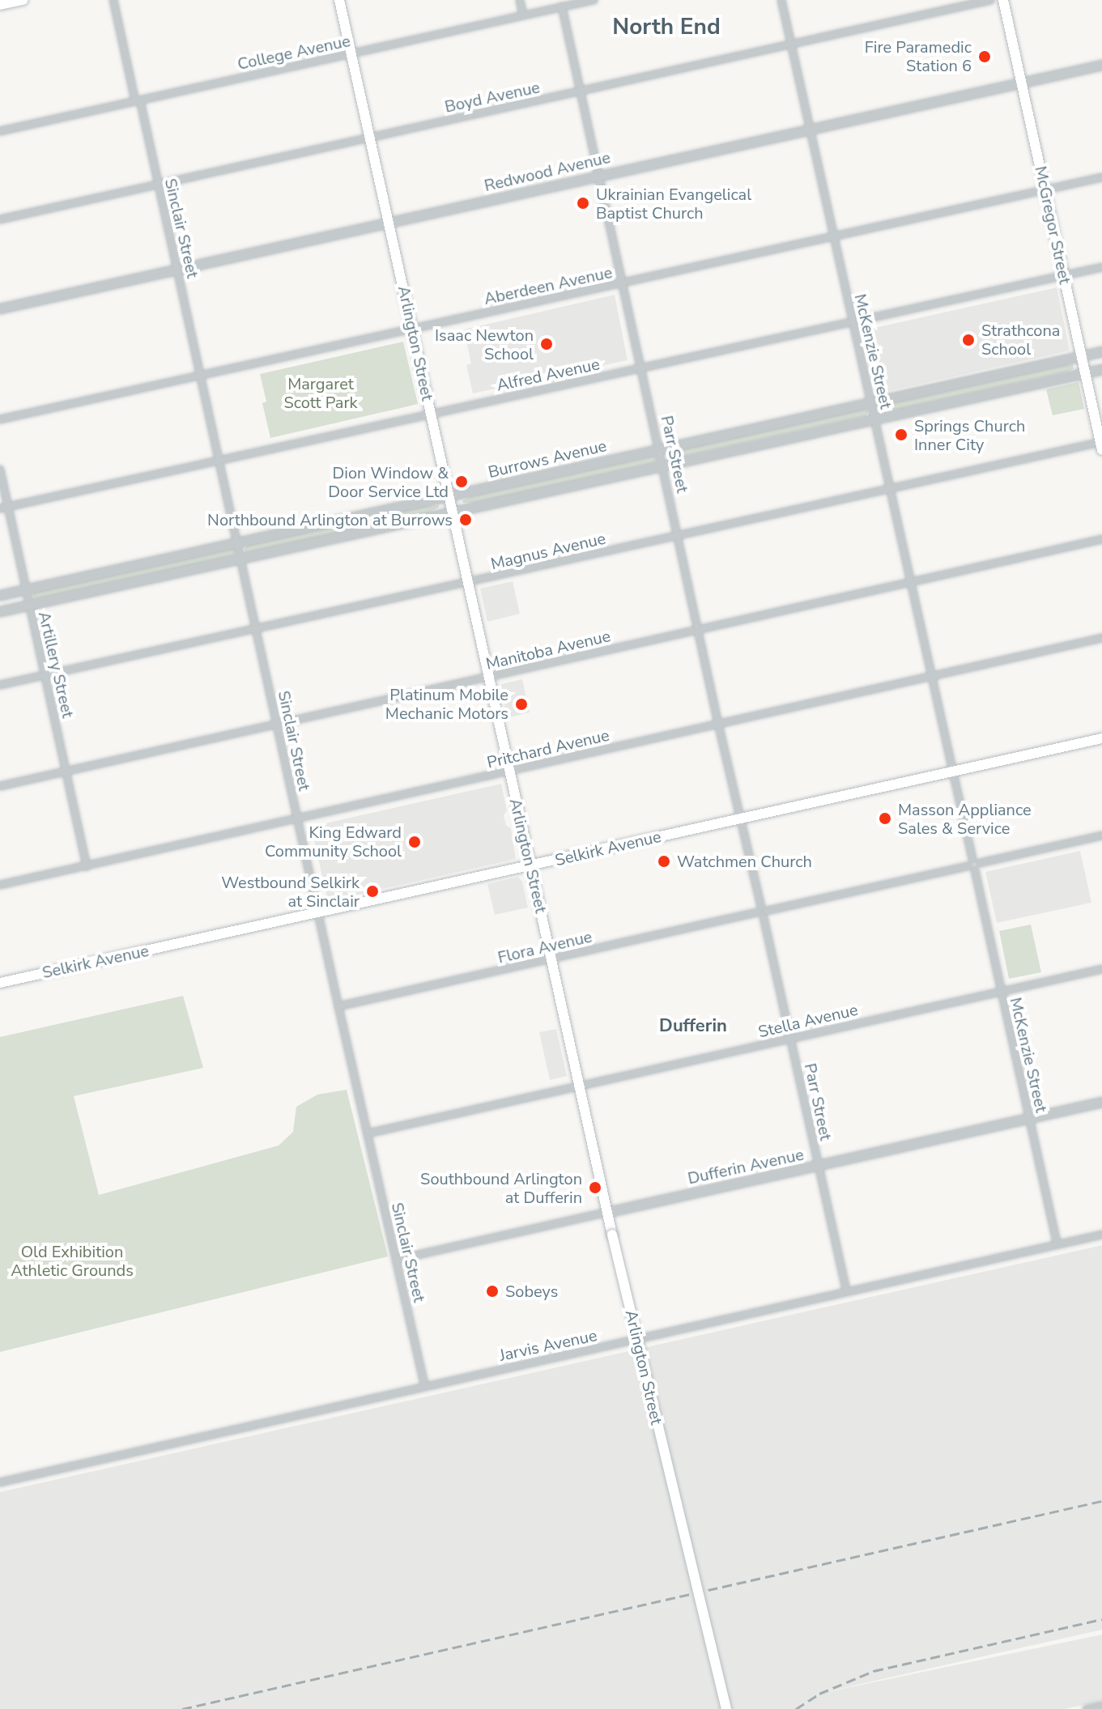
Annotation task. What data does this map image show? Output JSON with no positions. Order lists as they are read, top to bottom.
{
  "streets": {
    "main road": ["McGregor Street", "Arlington Street", "Selkirk Avenue"],
    "street": [
      "College Avenue",
      "Boyd Avenue",
      "Redwood Avenue",
      "Sinclair Street",
      "Aberdeen Avenue",
      "McKenzie Street",
      "Alfred Avenue",
      "Parr Street",
      "Burrows Avenue",
      "Magnus Avenue",
      "Manitoba Avenue",
      "Artillery Street",
      "Pritchard Avenue",
      "Flora Avenue",
      "Stella Avenue",
      "Dufferin Avenue",
      "Jarvis Avenue"
    ]
  },
  "crossings": [
    ["College Avenue", "Sinclair Street"],
    ["College Avenue", "Arlington Street"],
    ["College Avenue", "Parr Street"],
    ["Boyd Avenue", "Sinclair Street"],
    ["Boyd Avenue", "Arlington Street"],
    ["Boyd Avenue", "McKenzie Street"],
    ["Boyd Avenue", "Parr Street"],
    ["Redwood Avenue", "McGregor Street"],
    ["Redwood Avenue", "Sinclair Street"],
    ["Redwood Avenue", "Arlington Street"],
    ["Redwood Avenue", "McKenzie Street"],
    ["Redwood Avenue", "Parr Street"],
    ["McGregor Street", "Aberdeen Avenue"],
    ["McGregor Street", "Alfred Avenue"],
    ["McGregor Street", "Burrows Avenue"],
    ["McGregor Street", "Magnus Avenue"],
    ["Sinclair Street", "Aberdeen Avenue"],
    ["Sinclair Street", "Alfred Avenue"],
    ["Sinclair Street", "Burrows Avenue"],
    ["Sinclair Street", "Magnus Avenue"],
    ["Sinclair Street", "Manitoba Avenue"],
    ["Sinclair Street", "Pritchard Avenue"],
    ["Sinclair Street", "Selkirk Avenue"],
    ["Sinclair Street", "Flora Avenue"],
    ["Sinclair Street", "Stella Avenue"],
    ["Sinclair Street", "Dufferin Avenue"],
    ["Sinclair Street", "Jarvis Avenue"],
    ["Aberdeen Avenue", "Arlington Street"],
    ["Aberdeen Avenue", "McKenzie Street"],
    ["Aberdeen Avenue", "Parr Street"],
    ["Arlington Street", "Alfred Avenue"],
    ["Arlington Street", "Burrows Avenue"],
    ["Arlington Street", "Magnus Avenue"],
    ["Arlington Street", "Manitoba Avenue"],
    ["Arlington Street", "Pritchard Avenue"],
    ["Arlington Street", "Selkirk Avenue"],
    ["Arlington Street", "Flora Avenue"],
    ["Arlington Street", "Stella Avenue"],
    ["Arlington Street", "Dufferin Avenue"],
    ["McKenzie Street", "Alfred Avenue"],
    ["McKenzie Street", "Burrows Avenue"],
    ["McKenzie Street", "Magnus Avenue"],
    ["McKenzie Street", "Manitoba Avenue"],
    ["McKenzie Street", "Pritchard Avenue"],
    ["McKenzie Street", "Selkirk Avenue"],
    ["McKenzie Street", "Flora Avenue"],
    ["McKenzie Street", "Stella Avenue"],
    ["McKenzie Street", "Dufferin Avenue"],
    ["McKenzie Street", "Jarvis Avenue"],
    ["Alfred Avenue", "Parr Street"],
    ["Alfred Avenue", "Artillery Street"],
    ["Parr Street", "Burrows Avenue"],
    ["Parr Street", "Magnus Avenue"],
    ["Parr Street", "Manitoba Avenue"],
    ["Parr Street", "Pritchard Avenue"],
    ["Parr Street", "Selkirk Avenue"],
    ["Parr Street", "Flora Avenue"],
    ["Parr Street", "Stella Avenue"],
    ["Parr Street", "Dufferin Avenue"],
    ["Parr Street", "Jarvis Avenue"],
    ["Burrows Avenue", "Artillery Street"],
    ["Magnus Avenue", "Artillery Street"],
    ["Manitoba Avenue", "Artillery Street"],
    ["Artillery Street", "Pritchard Avenue"]
  ],
  "districts": ["North End", "Dufferin"],
  "parks": ["Margaret Scott Park", "Old Exhibition Athletic Grounds"],
  "places": [
    "Fire Paramedic Station 6",
    "Ukrainian Evangelical Baptist Church",
    "Strathcona School",
    "Isaac Newton School",
    "Springs Church Inner City",
    "Dion Window & Door Service Ltd",
    "Northbound Arlington at Burrows",
    "Platinum Mobile Mechanic Motors",
    "Masson Appliance Sales & Service",
    "King Edward Community School",
    "Watchmen Church",
    "Westbound Selkirk at Sinclair",
    "Southbound Arlington at Dufferin",
    "Sobeys"
  ]
}
